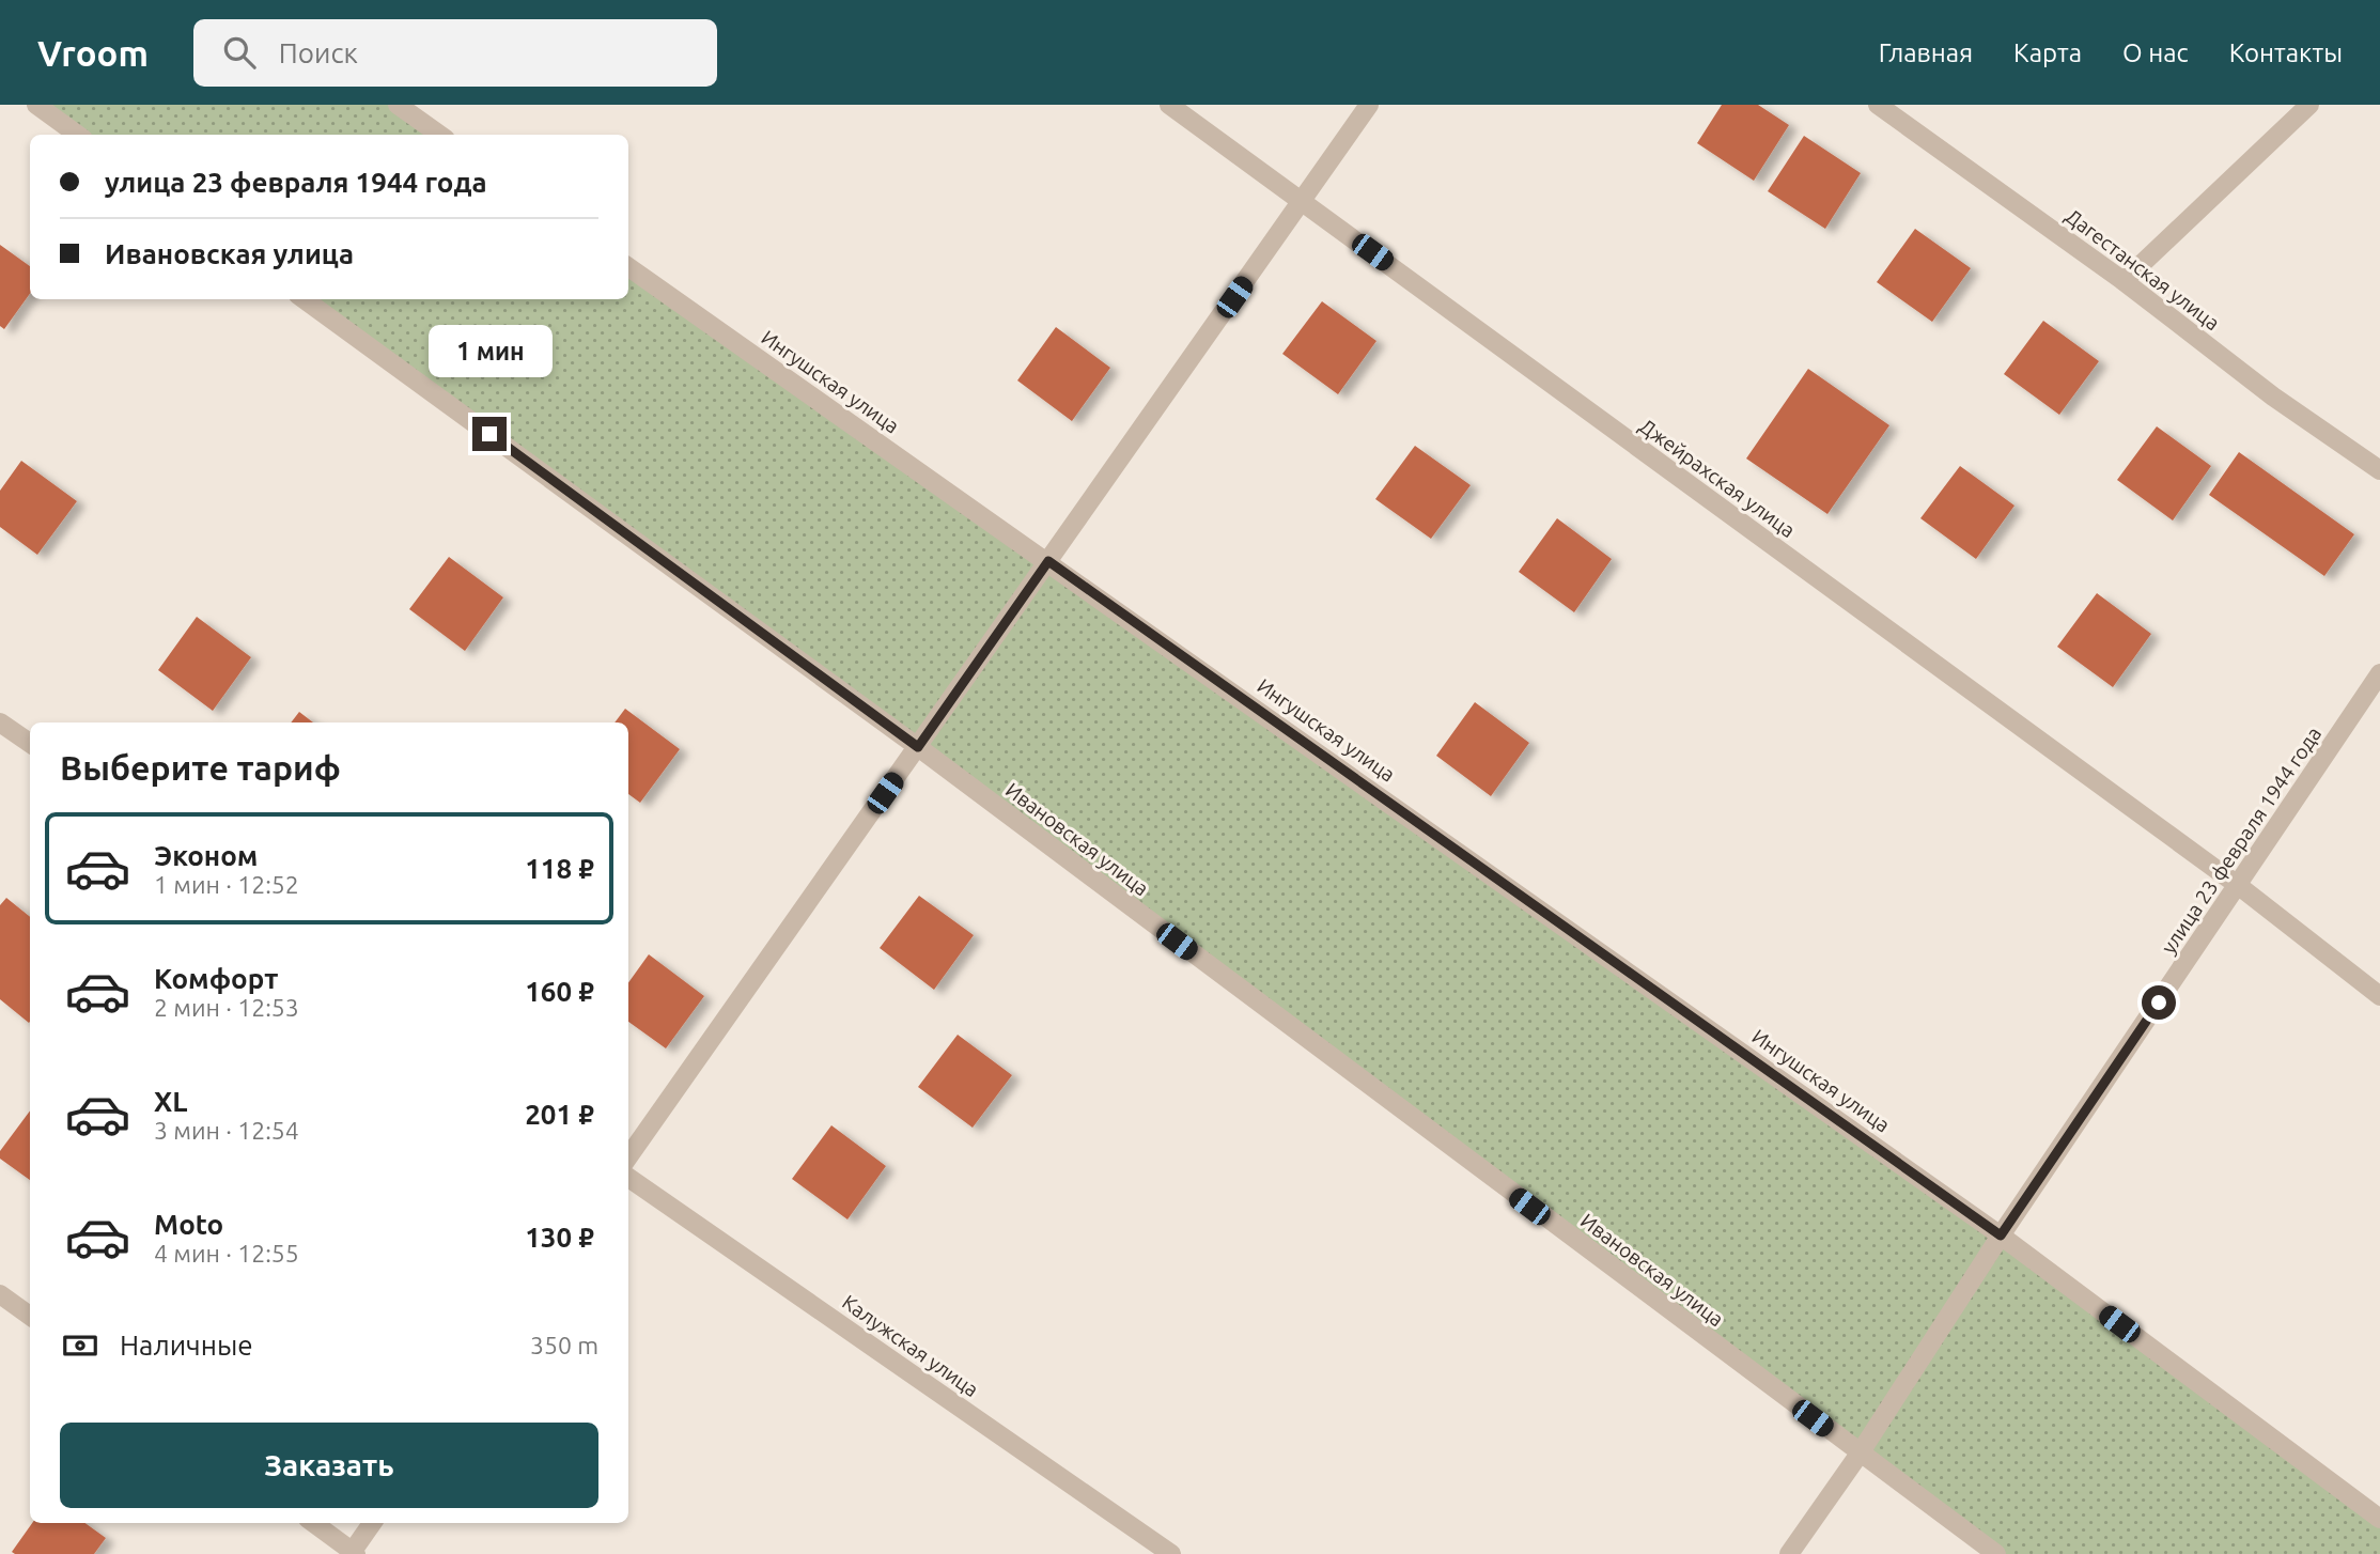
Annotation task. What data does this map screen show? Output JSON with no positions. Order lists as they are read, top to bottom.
{
  "streets": {
    "street": [
      "Дагестанская улица",
      "Ингушская улица",
      "Джейрахская улица",
      "Ивановская улица",
      "улица 23 февраля 1944 года",
      "Калужская улица"
    ]
  },
  "crossings": [
    ["Ингушская улица", "улица 23 февраля 1944 года"],
    ["Джейрахская улица", "улица 23 февраля 1944 года"],
    ["Ивановская улица", "улица 23 февраля 1944 года"]
  ],
  "page": {
    "header": "Vroom",
    "search": "Поиск",
    "nav": [
      "Главная",
      "Карта",
      "О нас",
      "Контакты"
    ],
    "banner": ["улица 23 февраля 1944 года", "Ивановская улица"],
    "bubble": "1 мин",
    "heading": "Выберите тариф",
    "list": [
      {
        "name": "Эконом",
        "note": "1 мин · 12:52",
        "value": "118 ₽"
      },
      {
        "name": "Комфорт",
        "note": "2 мин · 12:53",
        "value": "160 ₽"
      },
      {
        "name": "XL",
        "note": "3 мин · 12:54",
        "value": "201 ₽"
      },
      {
        "name": "Moto",
        "note": "4 мин · 12:55",
        "value": "130 ₽"
      }
    ],
    "pay": ["Наличные", "350 m"],
    "buttons": "Заказать"
  }
}
